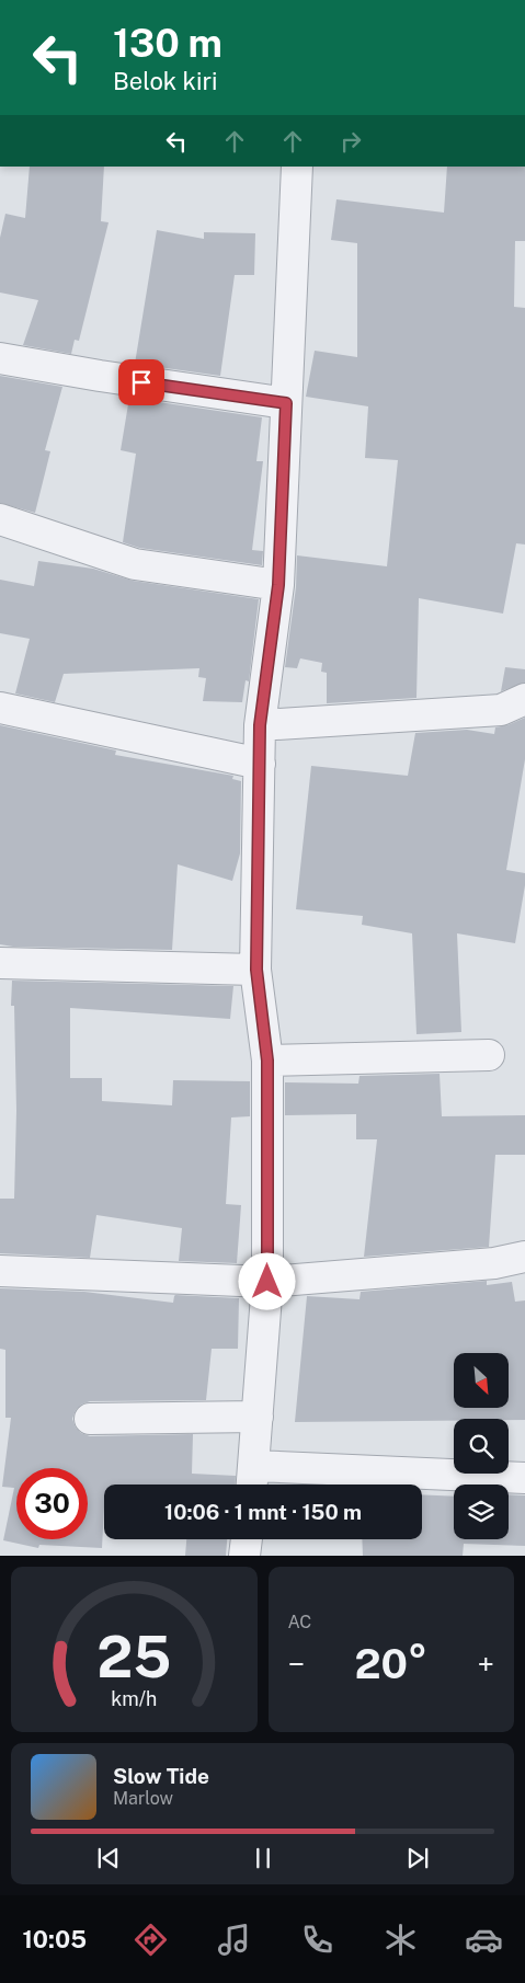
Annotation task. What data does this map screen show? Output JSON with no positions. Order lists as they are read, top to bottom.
{
  "north": "bottom right",
  "page": {
    "turn": ["130 m", "Belok kiri"],
    "limit": "30",
    "trip": "10:06 · 1 mnt · 150 m",
    "tile": "AC",
    "heat": ["−", "20°", "+"],
    "song": ["Slow Tide", "Marlow"],
    "tabs": "10:05",
    "gauge": ["25", "km/h"]
  }
}
